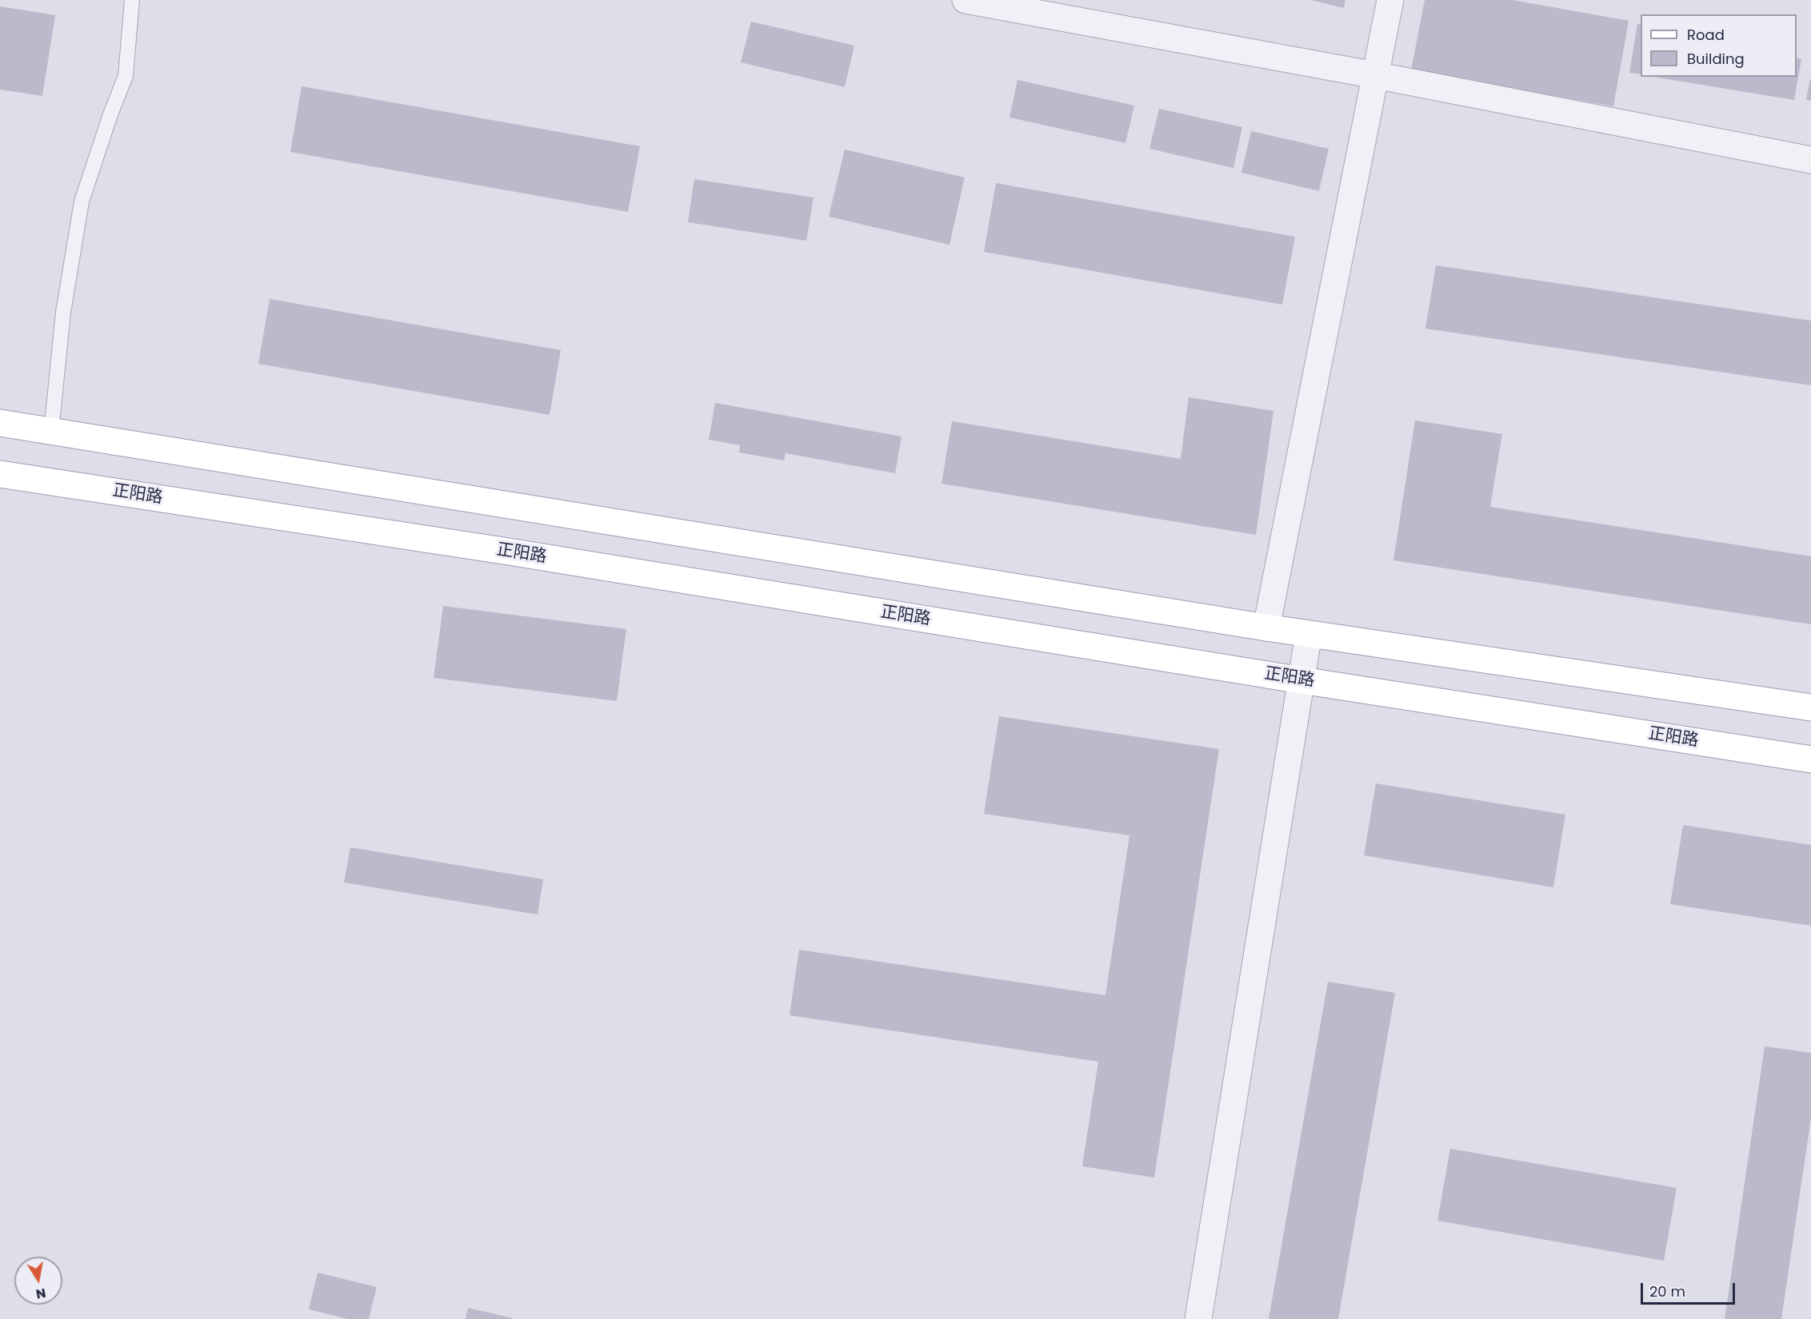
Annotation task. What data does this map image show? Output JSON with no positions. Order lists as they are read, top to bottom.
{
  "streets": {
    "main road": ["正阳路"]
  },
  "legend": ["Road", "Building"],
  "scale_bar": "20 m",
  "north": "bottom"
}
